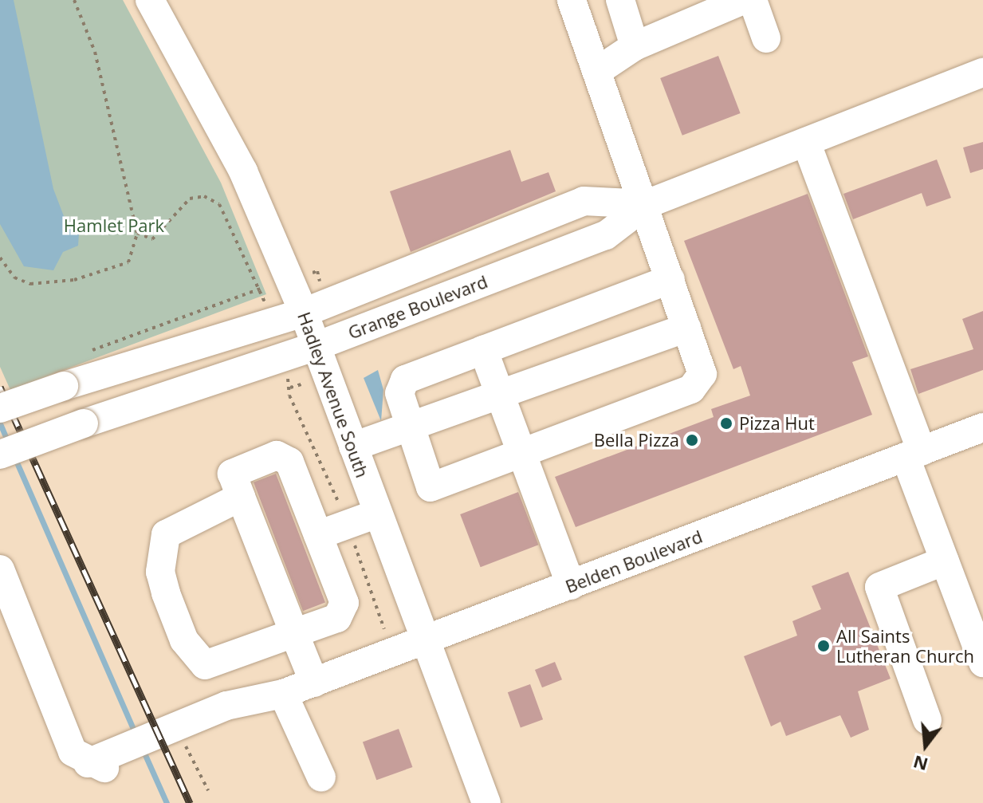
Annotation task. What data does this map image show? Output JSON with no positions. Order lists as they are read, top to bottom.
{
  "streets": {
    "street": ["Grange Boulevard", "Hadley Avenue South", "Belden Boulevard"]
  },
  "crossings": [
    ["Grange Boulevard", "Hadley Avenue South"],
    ["Hadley Avenue South", "Belden Boulevard"]
  ],
  "parks": ["Hamlet Park"],
  "places": ["Pizza Hut", "Bella Pizza", "All Saints Lutheran Church"],
  "north": "bottom"
}
